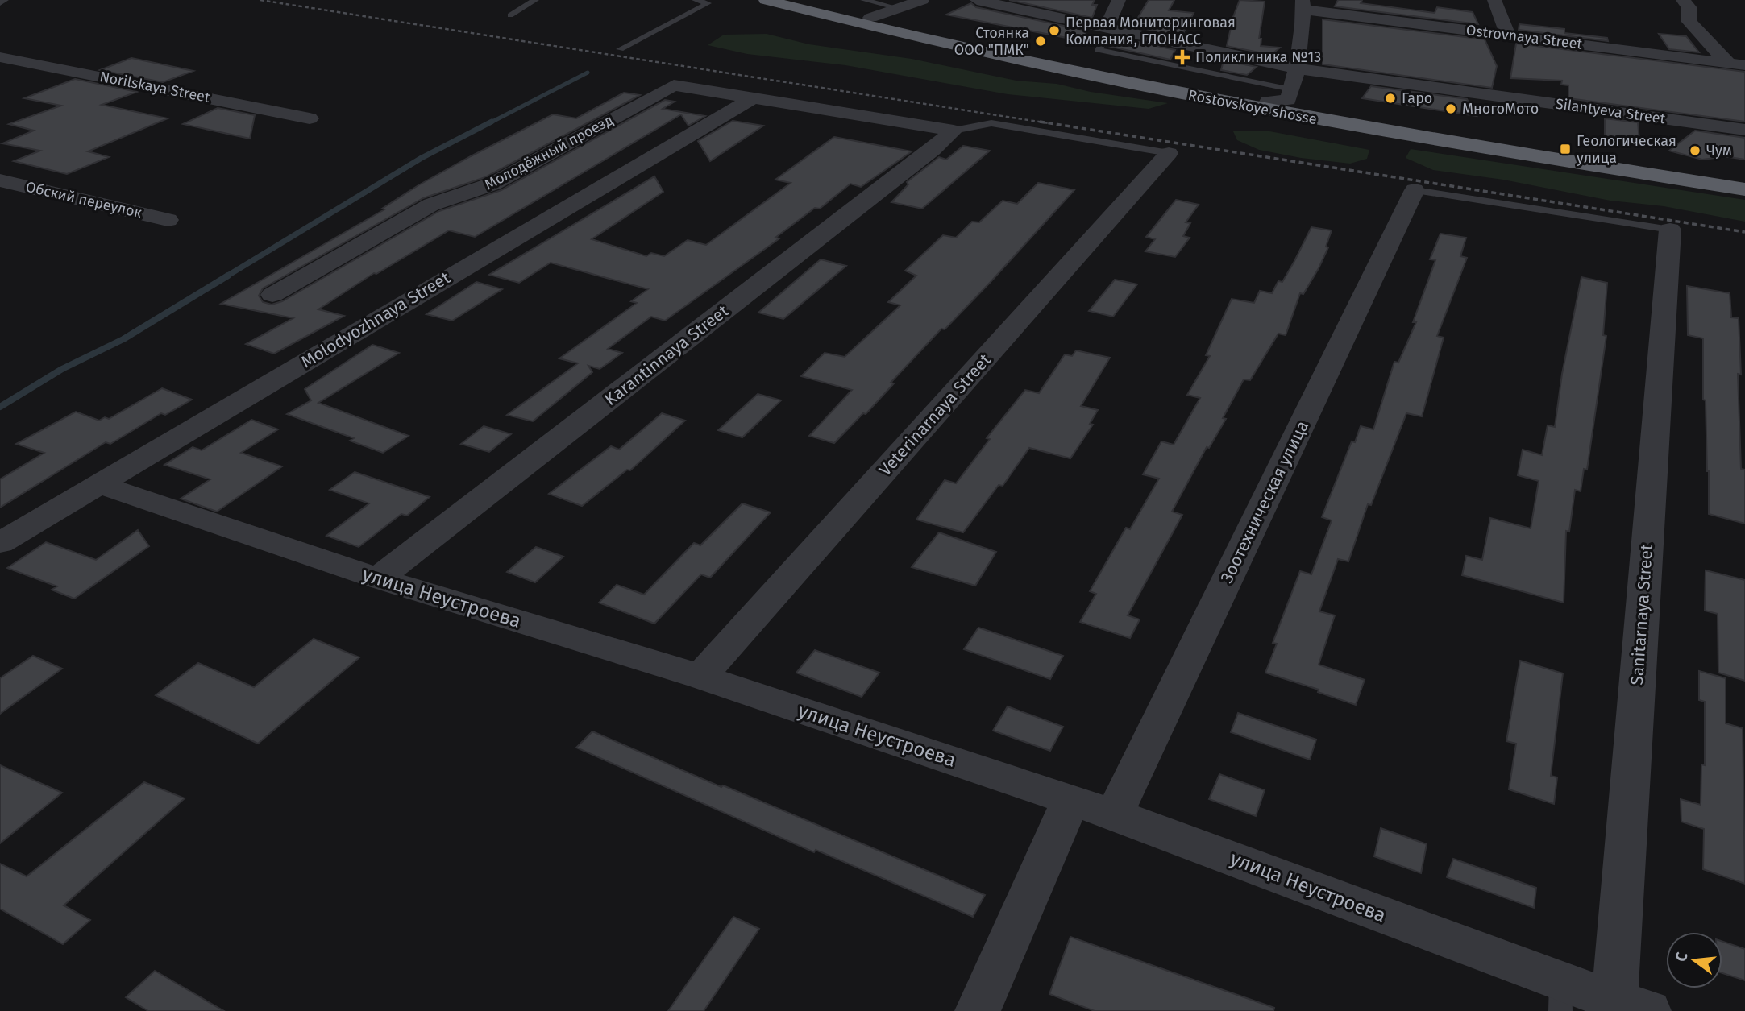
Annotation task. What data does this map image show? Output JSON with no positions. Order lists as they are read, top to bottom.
{
  "streets": {
    "highway": ["Rostovskoye shosse"],
    "street": [
      "Ostrovnaya Street",
      "Norilskaya Street",
      "Silantyeva Street",
      "Молодёжный проезд",
      "Обский переулок",
      "Molodyozhnaya Street",
      "Karantinnaya Street",
      "Veterinarnaya Street",
      "Зоотехническая улица",
      "улица Неустроева",
      "Sanitarnaya Street"
    ]
  },
  "crossings": [
    ["Молодёжный проезд", "Molodyozhnaya Street"],
    ["Molodyozhnaya Street", "улица Неустроева"],
    ["Karantinnaya Street", "улица Неустроева"],
    ["Veterinarnaya Street", "улица Неустроева"],
    ["Зоотехническая улица", "улица Неустроева"],
    ["улица Неустроева", "Sanitarnaya Street"]
  ],
  "places": {
    "other": [
      "Первая Мониторинговая Компания, ГЛОНАСС",
      "Стоянка ООО \"ПМК\"",
      "Гаро",
      "МногоМото",
      "Чум"
    ],
    "health": ["Поликлиника №13"],
    "transit": ["Геологическая улица"]
  },
  "north": "left"
}
